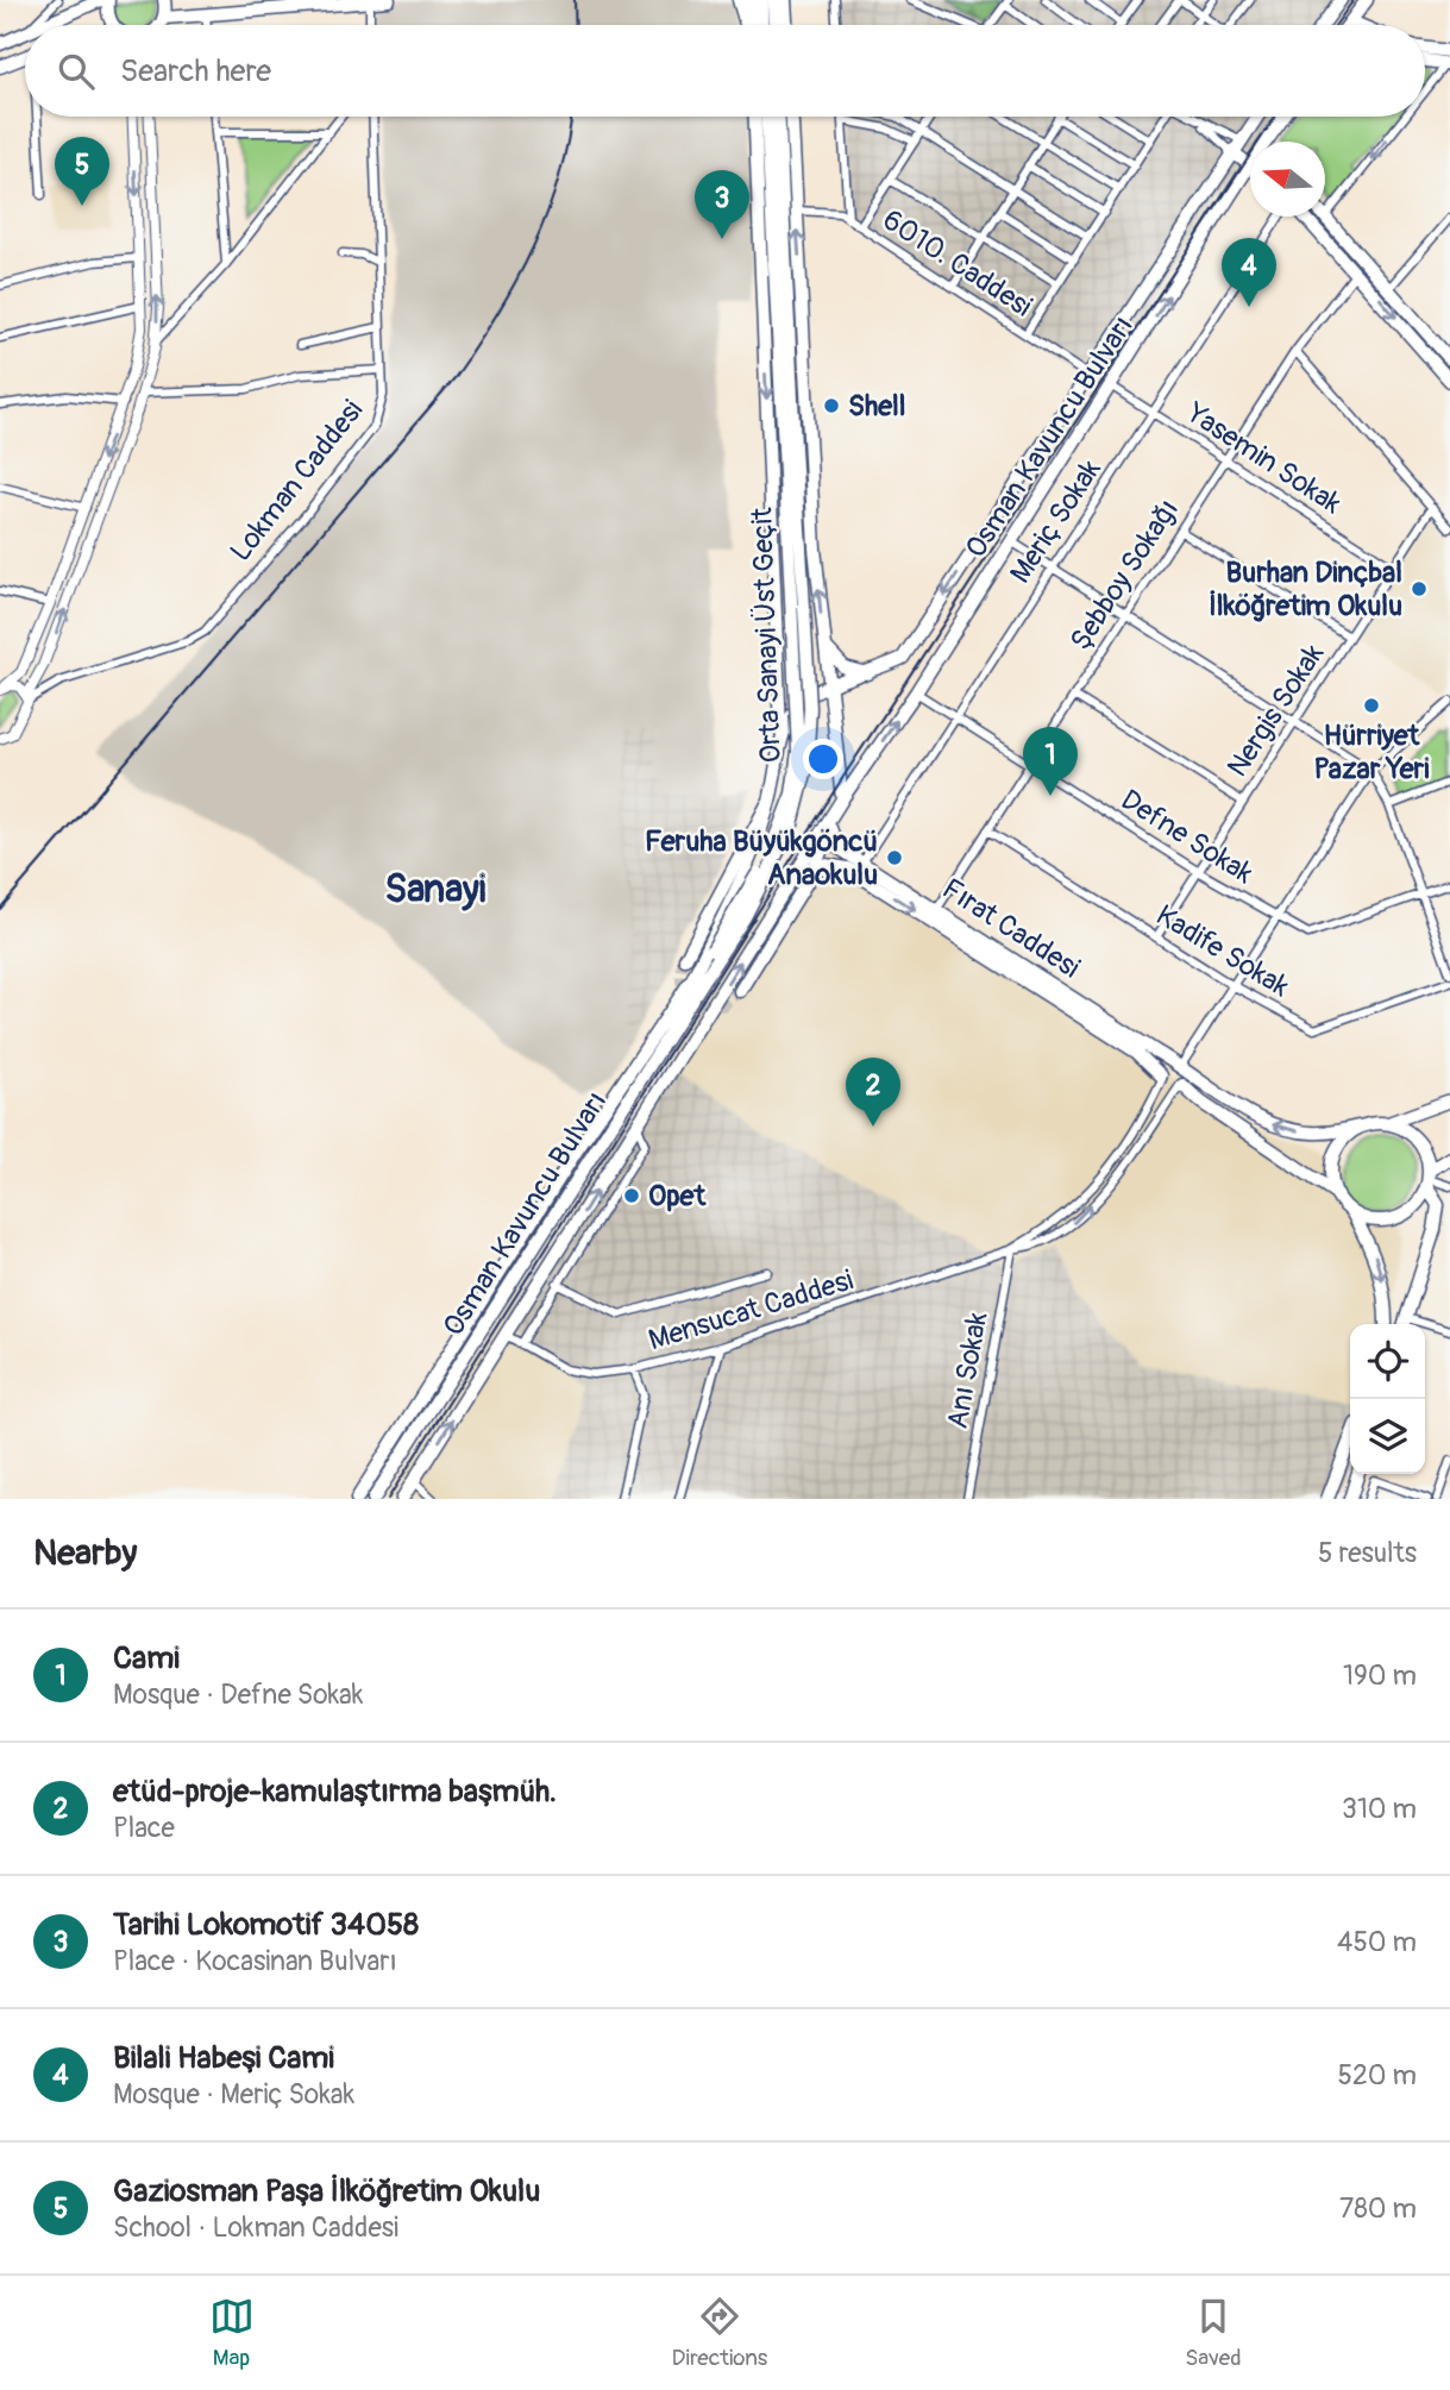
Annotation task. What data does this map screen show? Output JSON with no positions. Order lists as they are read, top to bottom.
{
  "streets": {
    "main road": ["Osman Kavuncu Bulvarı", "Orta Sanayi Üst Geçit", "Fırat Caddesi"],
    "street": [
      "6010. Caddesi",
      "Yasemin Sokak",
      "Lokman Caddesi",
      "Meriç Sokak",
      "Şebboy Sokağı",
      "Nergis Sokak",
      "Defne Sokak",
      "Kadife Sokak",
      "Mensucat Caddesi",
      "Anı Sokak"
    ]
  },
  "crossings": [
    ["6010. Caddesi", "Osman Kavuncu Bulvarı"],
    ["Osman Kavuncu Bulvarı", "Yasemin Sokak"],
    ["Osman Kavuncu Bulvarı", "Orta Sanayi Üst Geçit"],
    ["Osman Kavuncu Bulvarı", "Defne Sokak"],
    ["Yasemin Sokak", "Meriç Sokak"],
    ["Yasemin Sokak", "Şebboy Sokağı"],
    ["Yasemin Sokak", "Nergis Sokak"],
    ["Meriç Sokak", "Defne Sokak"],
    ["Meriç Sokak", "Fırat Caddesi"],
    ["Şebboy Sokağı", "Defne Sokak"],
    ["Şebboy Sokağı", "Fırat Caddesi"],
    ["Şebboy Sokağı", "Kadife Sokak"],
    ["Nergis Sokak", "Defne Sokak"],
    ["Nergis Sokak", "Kadife Sokak"],
    ["Fırat Caddesi", "Mensucat Caddesi"],
    ["Mensucat Caddesi", "Anı Sokak"]
  ],
  "districts": ["Sanayi"],
  "places": [
    "Shell",
    "Burhan Dinçbal İlköğretim Okulu",
    "Hürriyet Pazar Yeri",
    "Feruha Büyükgöncü Anaokulu",
    "Opet"
  ],
  "north": "left",
  "page": {
    "search": "Search here",
    "pins": [
      "5",
      "3",
      "4",
      "1",
      "2"
    ],
    "heading": ["Nearby", "5 results"],
    "list": [
      {
        "mark": "1",
        "name": "Cami",
        "note": "Mosque · Defne Sokak",
        "value": "190 m"
      },
      {
        "mark": "2",
        "name": "etüd-proje-kamulaştırma başmüh.",
        "note": "Place",
        "value": "310 m"
      },
      {
        "mark": "3",
        "name": "Tarihi Lokomotif 34058",
        "note": "Place · Kocasinan Bulvarı",
        "value": "450 m"
      },
      {
        "mark": "4",
        "name": "Bilali Habeşi Cami",
        "note": "Mosque · Meriç Sokak",
        "value": "520 m"
      },
      {
        "mark": "5",
        "name": "Gaziosman Paşa İlköğretim Okulu",
        "note": "School · Lokman Caddesi",
        "value": "780 m"
      }
    ],
    "nav": ["Map", "Directions", "Saved"]
  }
}
